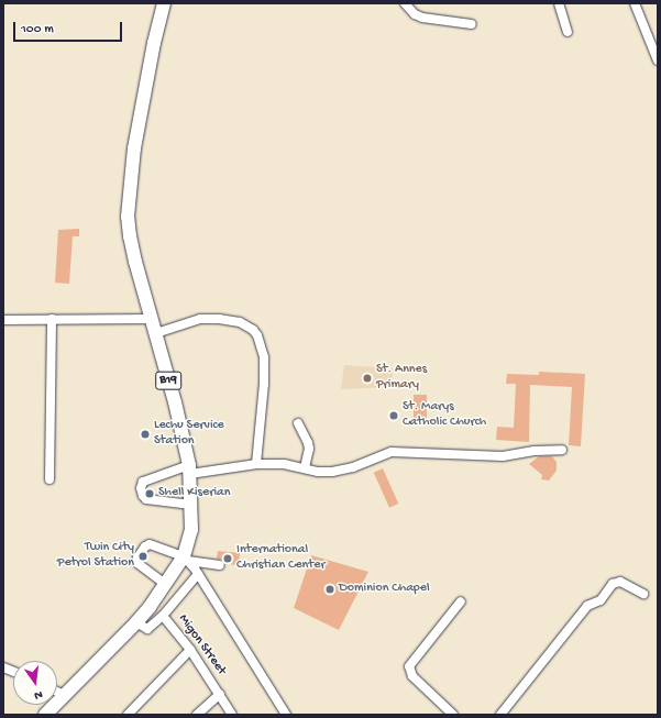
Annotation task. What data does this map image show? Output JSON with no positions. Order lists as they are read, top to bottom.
{
  "streets": {
    "highway": ["B19"],
    "street": ["Migon Street"]
  },
  "places": [
    "St. Annes Primary",
    "St. Marys Catholic Church",
    "Lechu Service Station",
    "Shell Kiserian",
    "Twin City Petrol Station",
    "International Christian Center",
    "Dominion Chapel"
  ],
  "scale_bar": "100 m",
  "north": "bottom"
}
